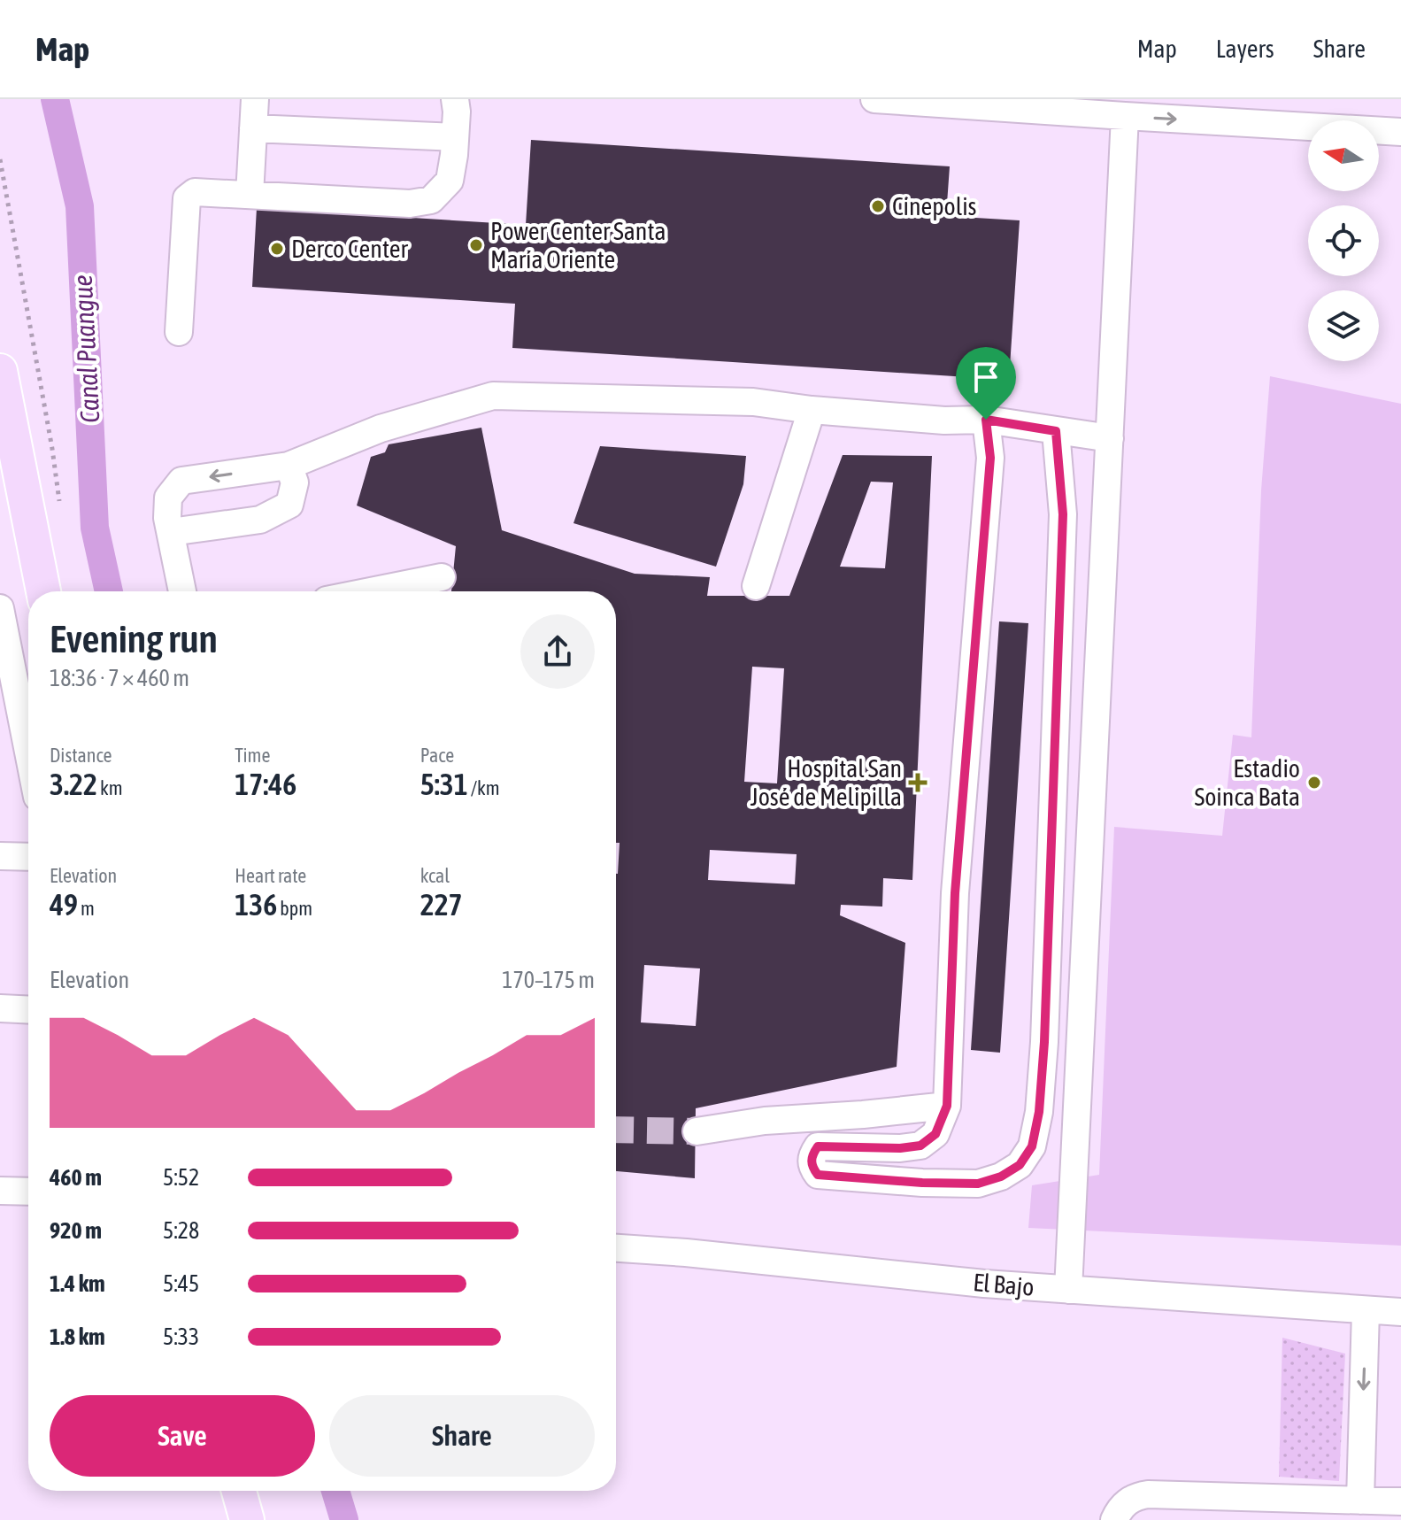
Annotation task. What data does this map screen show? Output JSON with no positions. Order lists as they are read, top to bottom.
{
  "streets": {
    "street": ["El Bajo"]
  },
  "water": ["Canal Puangue"],
  "places": {
    "other": [
      "Cinepolis",
      "Power Center Santa María Oriente",
      "Derco Center",
      "Estadio Soinca Bata"
    ],
    "health": ["Hospital San José de Melipilla"]
  },
  "north": "left",
  "page": {
    "header": "Map",
    "nav": ["Map", "Layers", "Share"],
    "heading": ["Evening run", "18:36 · 7 × 460 m"],
    "stats": [
      ["Distance", "3.22 km"],
      ["Time", "17:46"],
      ["Pace", "5:31 /km"],
      ["Elevation", "49 m"],
      ["Heart rate", "136 bpm"],
      ["kcal", "227"]
    ],
    "chart": ["Elevation", "170–175 m"],
    "list": [
      {
        "name": "460 m",
        "note": "5:52"
      },
      {
        "name": "920 m",
        "note": "5:28"
      },
      {
        "name": "1.4 km",
        "note": "5:45"
      },
      {
        "name": "1.8 km",
        "note": "5:33"
      }
    ],
    "buttons": ["Save", "Share"]
  }
}
